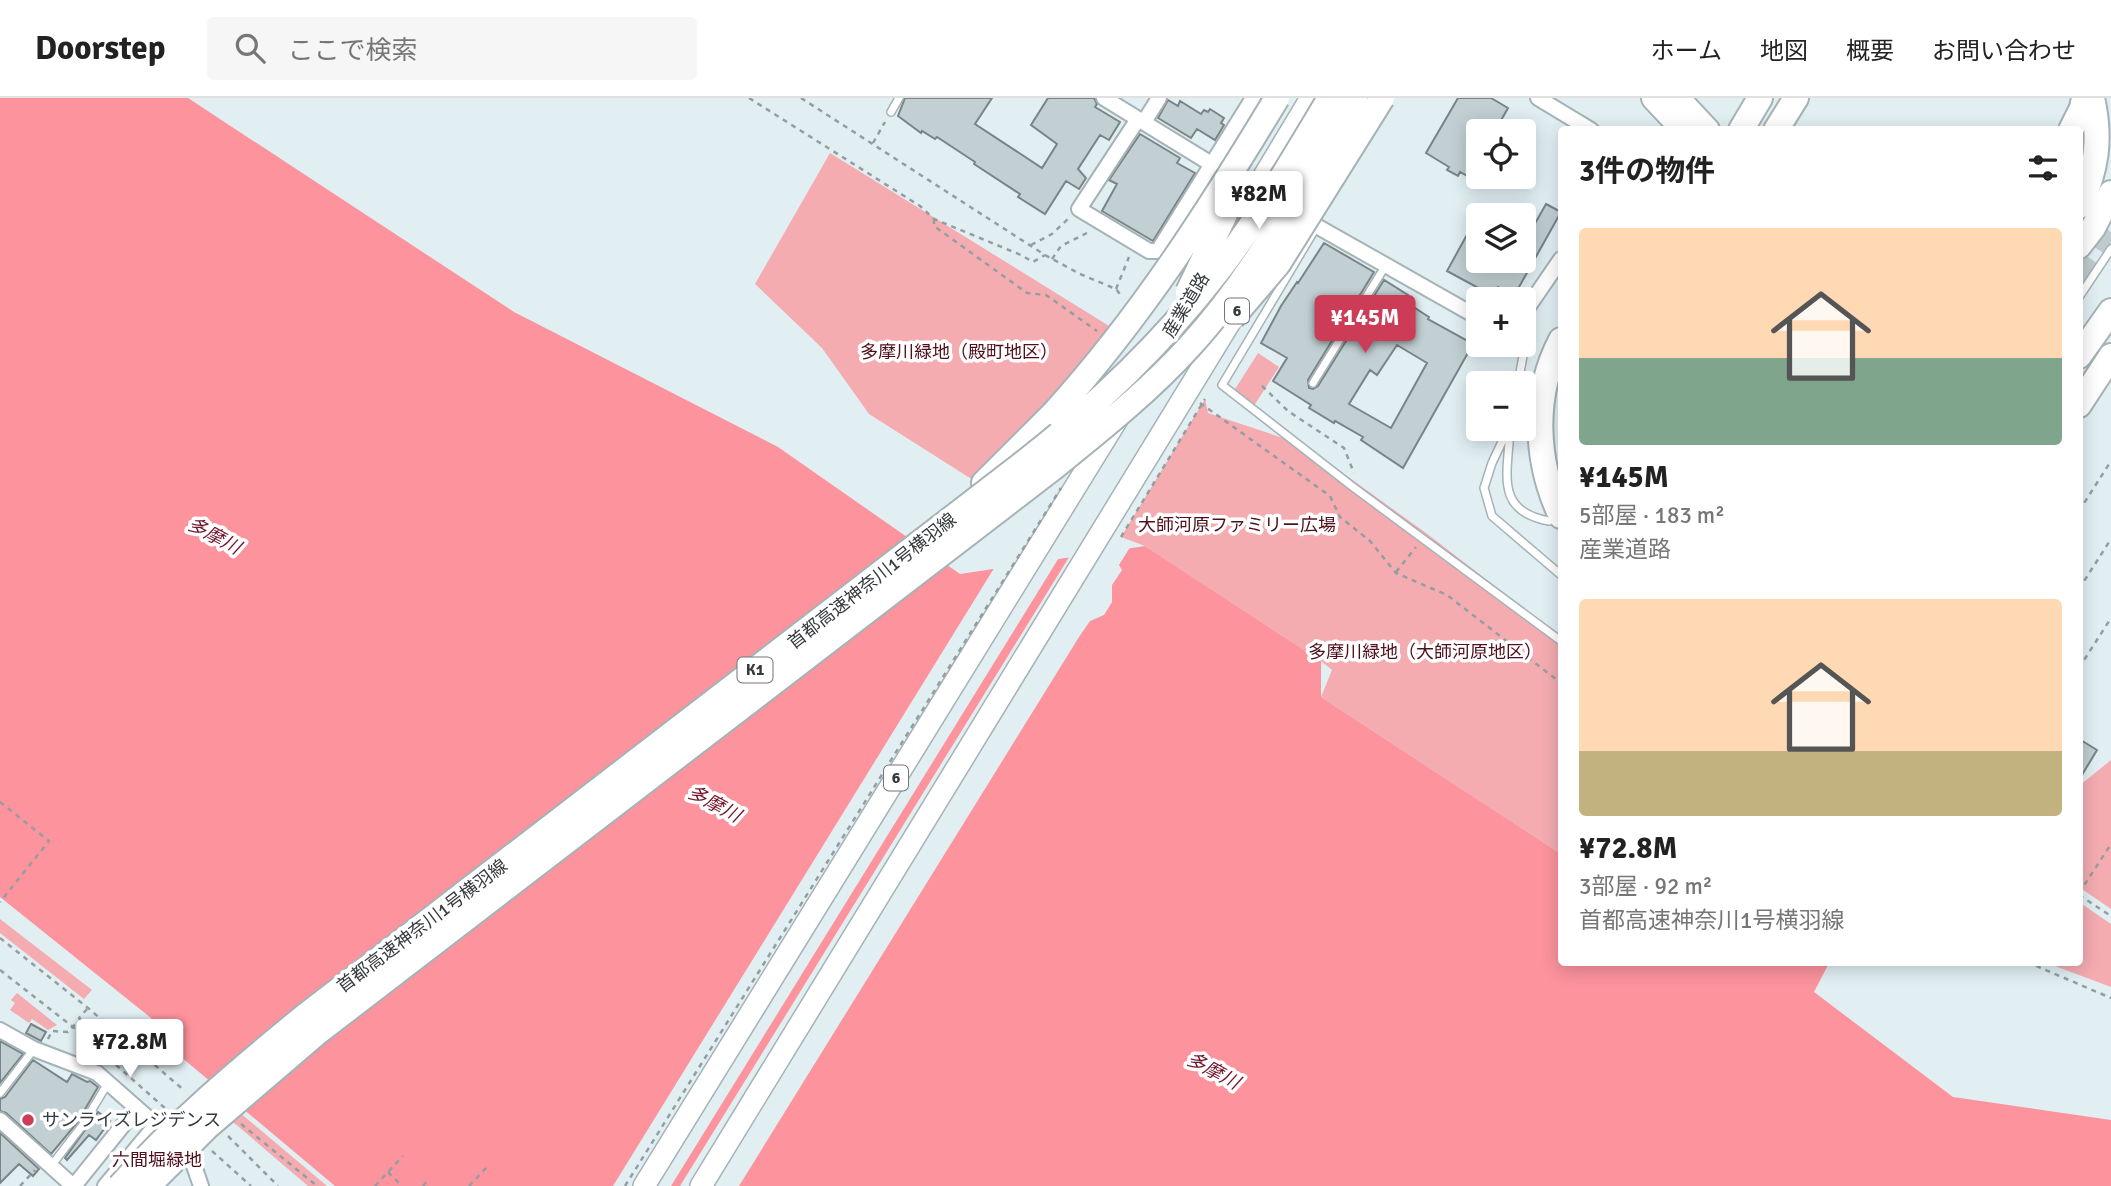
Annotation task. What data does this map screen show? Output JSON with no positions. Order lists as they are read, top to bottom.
{
  "streets": {
    "highway": ["首都高速神奈川1号横羽線", "K1"],
    "main road": ["産業道路", "6"]
  },
  "crossings": [
    ["産業道路", "6"],
    ["産業道路", "首都高速神奈川1号横羽線"],
    ["6", "首都高速神奈川1号横羽線"]
  ],
  "water": ["多摩川"],
  "parks": [
    "多摩川緑地（殿町地区）",
    "大師河原ファミリー広場",
    "多摩川緑地（大師河原地区）",
    "六間堀緑地"
  ],
  "places": ["サンライズレジデンス"],
  "page": {
    "header": "Doorstep",
    "search": "ここで検索",
    "nav": [
      "ホーム",
      "地図",
      "概要",
      "お問い合わせ"
    ],
    "map_buttons": ["+", "−"],
    "heading": "3件の物件",
    "price": ["¥82M", "¥145M", "¥72.8M"],
    "list": [
      {
        "name": "¥145M",
        "note": "5部屋 · 183 m² · 産業道路"
      },
      {
        "name": "¥72.8M",
        "note": "3部屋 · 92 m² · 首都高速神奈川1号横羽線"
      }
    ]
  }
}
